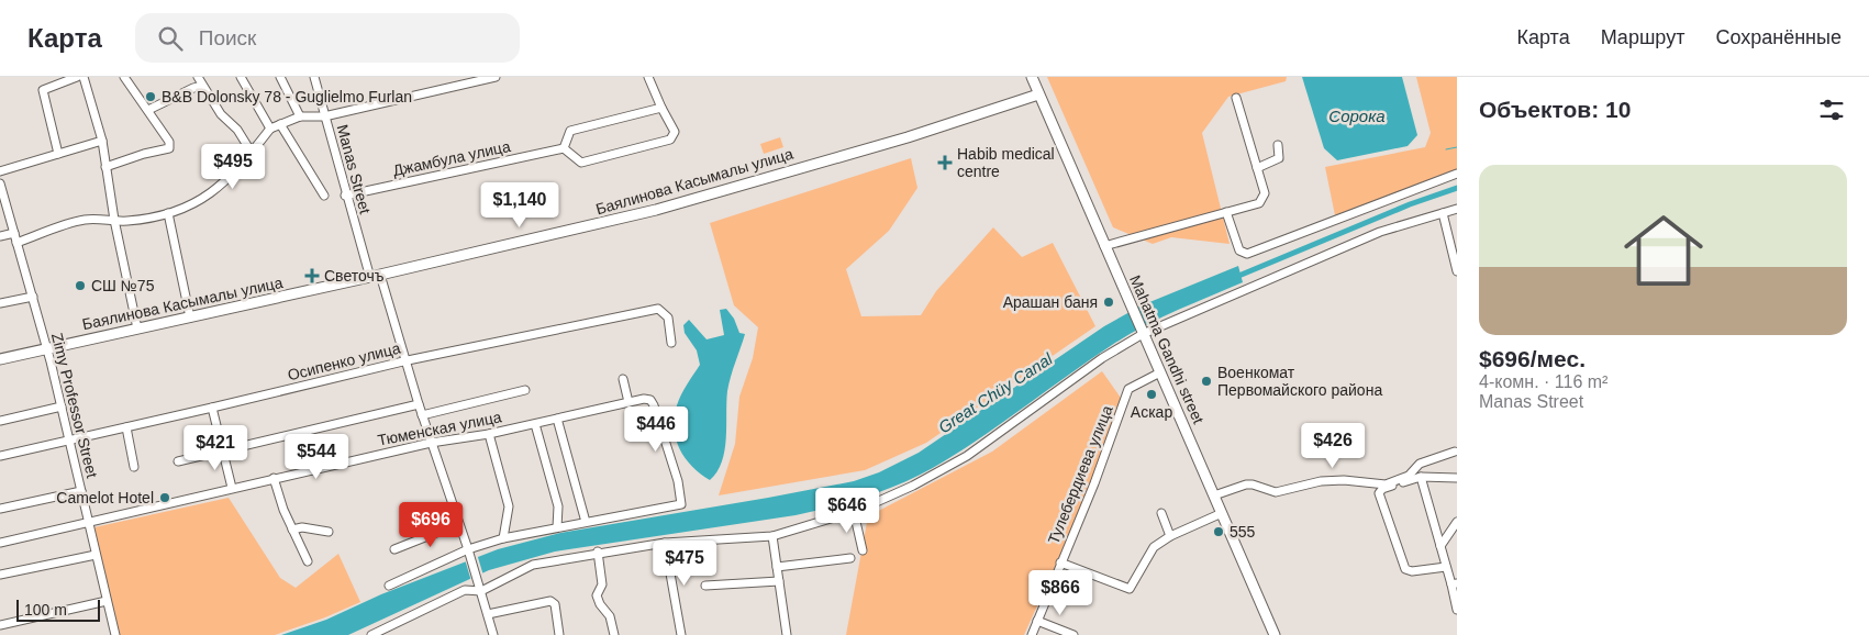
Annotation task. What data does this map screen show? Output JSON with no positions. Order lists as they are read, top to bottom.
{
  "streets": {
    "main road": ["Баялинова Касымалы улица", "Mahatma Gandhi street"],
    "street": [
      "Джамбула улица",
      "Manas Street",
      "Осипенко улица",
      "Zimy Professor Street",
      "Тюменская улица",
      "Тулебердиева улица"
    ]
  },
  "crossings": [
    ["Джамбула улица", "Manas Street"],
    ["Manas Street", "Баялинова Касымалы улица"],
    ["Баялинова Касымалы улица", "Mahatma Gandhi street"],
    ["Баялинова Касымалы улица", "Zimy Professor Street"],
    ["Mahatma Gandhi street", "Тулебердиева улица"],
    ["Осипенко улица", "Zimy Professor Street"],
    ["Zimy Professor Street", "Тюменская улица"]
  ],
  "water": ["Сорока", "Great Chüy Canal"],
  "places": {
    "other": [
      "B&B Dolonsky 78 - Guglielmo Furlan",
      "СШ №75",
      "Арашан баня",
      "Военкомат Первомайского района",
      "Аскар",
      "Camelot Hotel",
      "555"
    ],
    "health": ["Habib medical centre", "Светочъ"]
  },
  "scale_bar": "100 m",
  "page": {
    "header": "Карта",
    "search": "Поиск",
    "nav": ["Карта", "Маршрут", "Сохранённые"],
    "heading": "Объектов: 10",
    "list": [
      {
        "name": "$696/мес.",
        "note": "4-комн. · 116 m² · Manas Street"
      }
    ],
    "price": [
      "$495",
      "$1,140",
      "$446",
      "$426",
      "$421",
      "$544",
      "$646",
      "$696",
      "$475",
      "$866"
    ],
    "scale": "100 m"
  }
}
